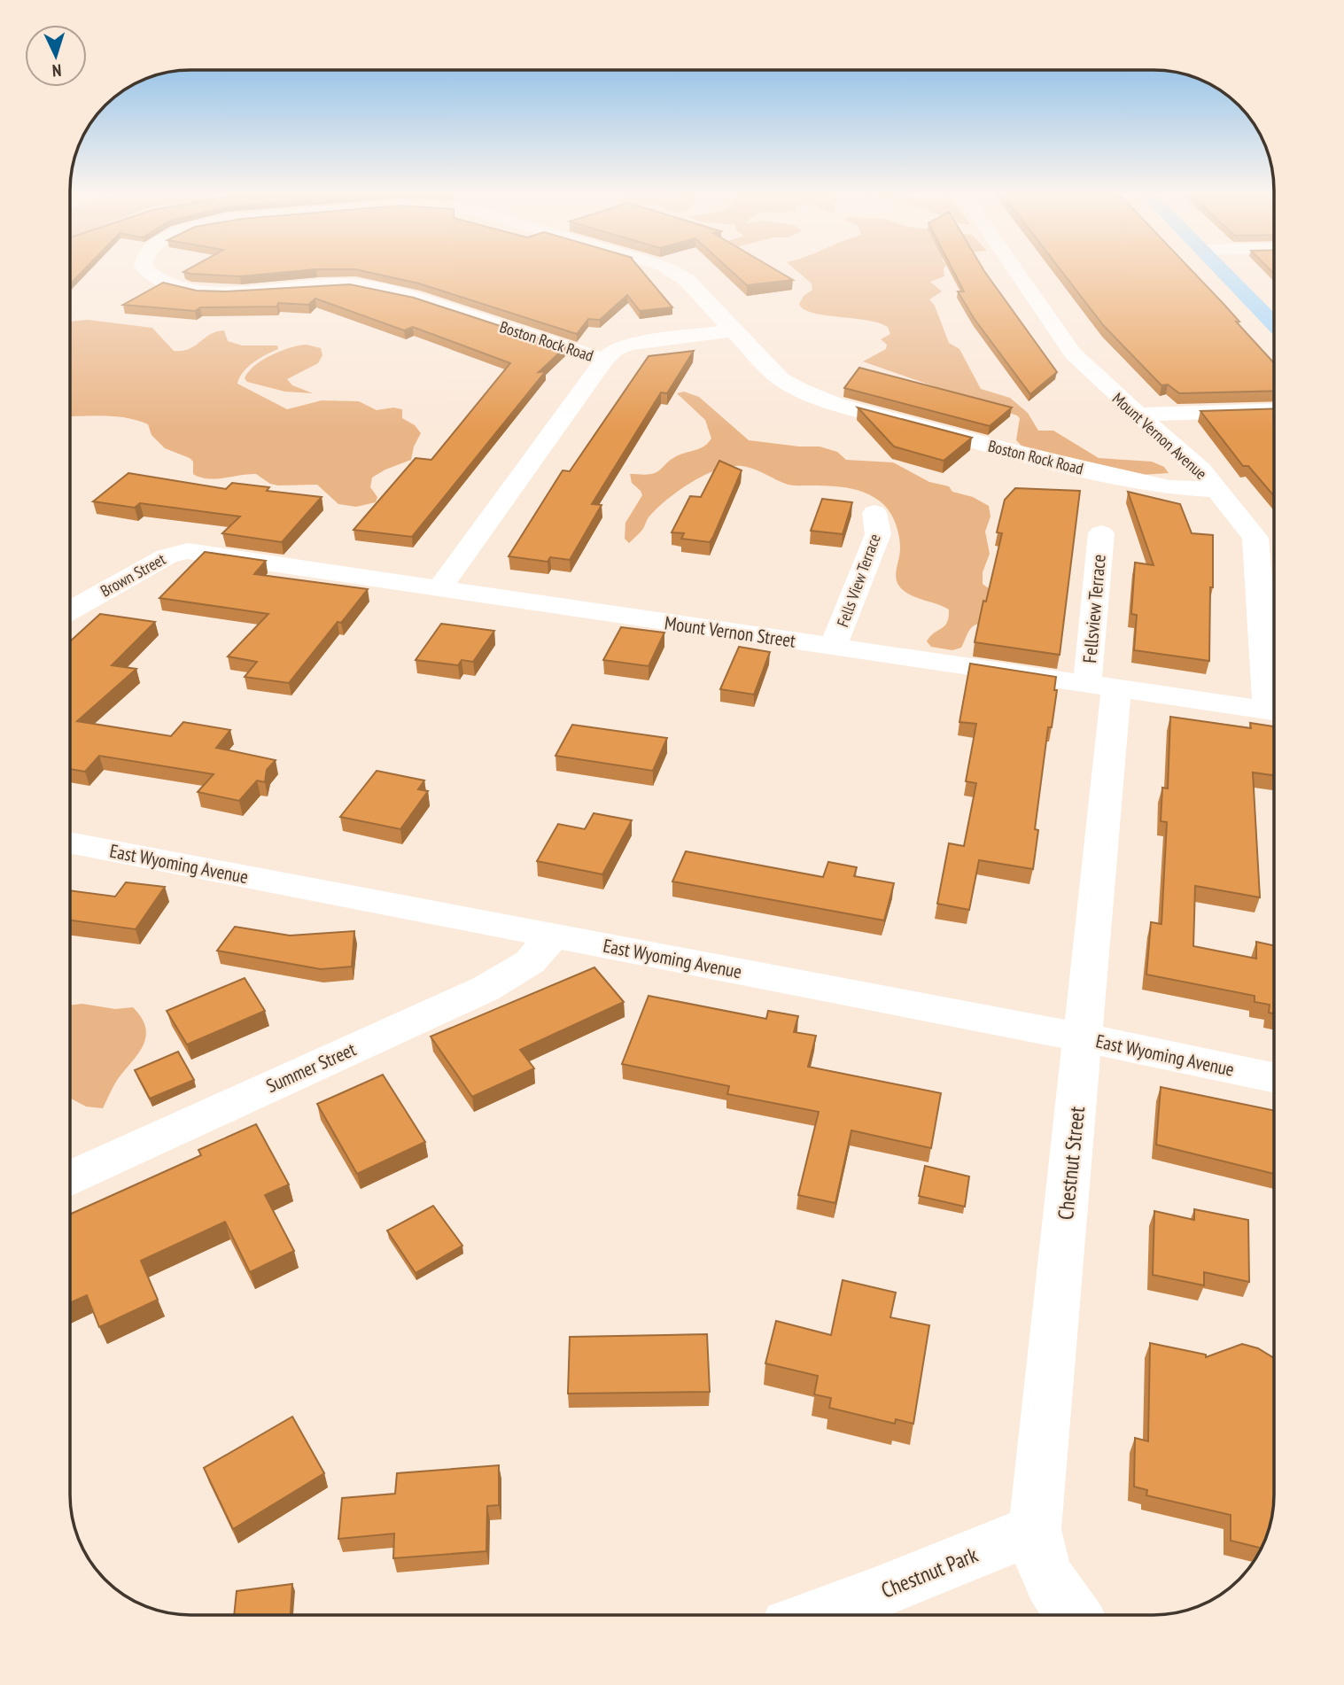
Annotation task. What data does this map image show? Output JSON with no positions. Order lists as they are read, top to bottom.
{
  "streets": {
    "street": [
      "Boston Rock Road",
      "Mount Vernon Avenue",
      "Brown Street",
      "Fells View Terrace",
      "Fellsview Terrace",
      "Mount Vernon Street",
      "East Wyoming Avenue",
      "Summer Street",
      "Chestnut Street",
      "Chestnut Park"
    ]
  },
  "crossings": [
    ["Boston Rock Road", "Mount Vernon Avenue"],
    ["Boston Rock Road", "Mount Vernon Street"],
    ["Brown Street", "Mount Vernon Street"],
    ["Fells View Terrace", "Mount Vernon Street"],
    ["Fellsview Terrace", "Mount Vernon Street"],
    ["Fellsview Terrace", "Chestnut Street"],
    ["Mount Vernon Street", "Chestnut Street"],
    ["East Wyoming Avenue", "Summer Street"],
    ["East Wyoming Avenue", "Chestnut Street"],
    ["Chestnut Street", "Chestnut Park"]
  ],
  "north": "bottom"
}
